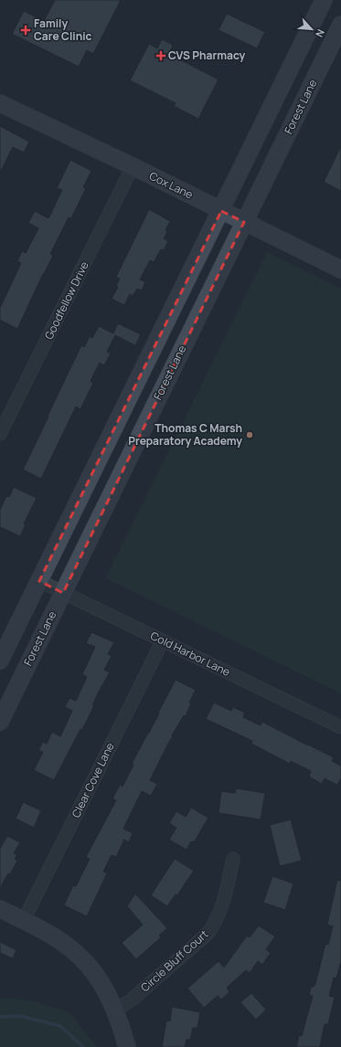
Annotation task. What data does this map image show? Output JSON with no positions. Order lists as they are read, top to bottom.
{
  "streets": {
    "main road": ["Forest Lane", "Cox Lane"],
    "street": [
      "Goodfellow Drive",
      "Cold Harbor Lane",
      "Clear Cove Lane",
      "Circle Bluff Court"
    ]
  },
  "crossings": [
    ["Forest Lane", "Cox Lane"],
    ["Forest Lane", "Cold Harbor Lane"],
    ["Cox Lane", "Goodfellow Drive"],
    ["Cold Harbor Lane", "Clear Cove Lane"]
  ],
  "places": {
    "health": ["Family Care Clinic", "CVS Pharmacy"],
    "other": ["Thomas C Marsh Preparatory Academy"]
  },
  "north": "bottom right"
}
